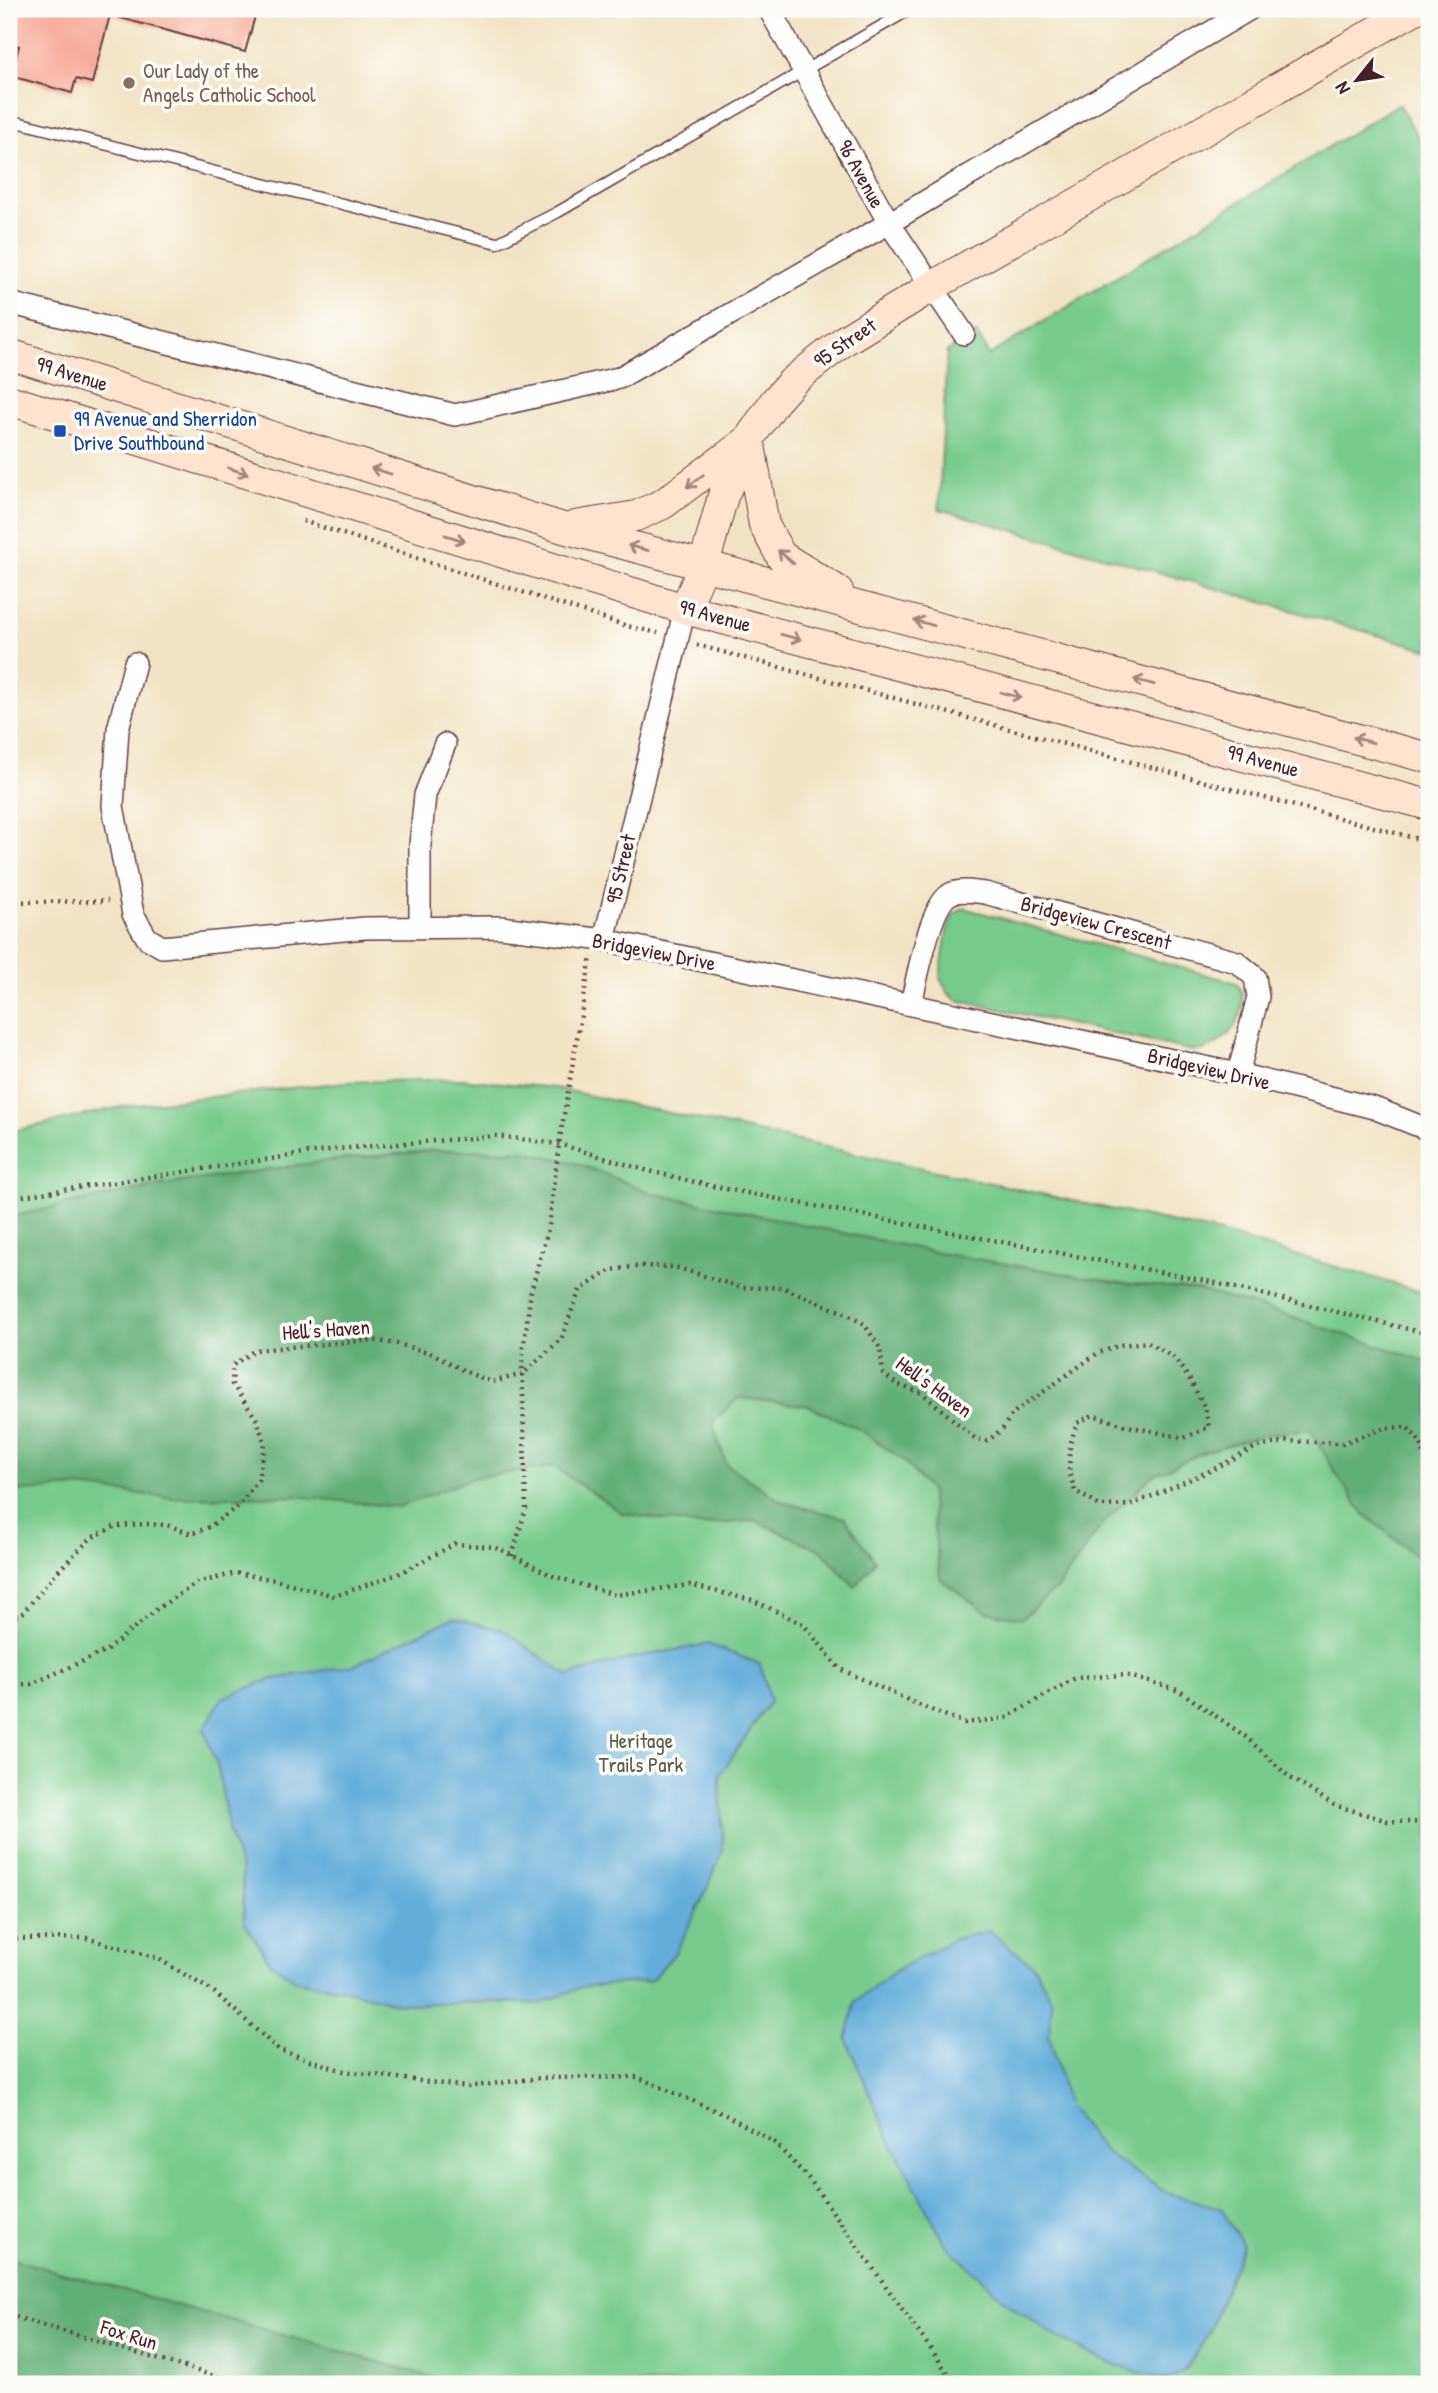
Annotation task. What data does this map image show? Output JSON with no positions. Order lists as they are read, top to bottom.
{
  "streets": {
    "main road": ["95 Street", "99 Avenue"],
    "street": ["96 Avenue", "Bridgeview Crescent", "Bridgeview Drive"],
    "path": ["Hell's Haven", "Fox Run"]
  },
  "crossings": [
    ["96 Avenue", "95 Street"],
    ["95 Street", "99 Avenue"],
    ["95 Street", "Bridgeview Drive"],
    ["Bridgeview Crescent", "Bridgeview Drive"]
  ],
  "parks": ["Heritage Trails Park"],
  "places": {
    "other": ["Our Lady of the Angels Catholic School"],
    "transit": ["99 Avenue and Sherridon Drive Southbound"]
  },
  "north": "bottom left"
}
